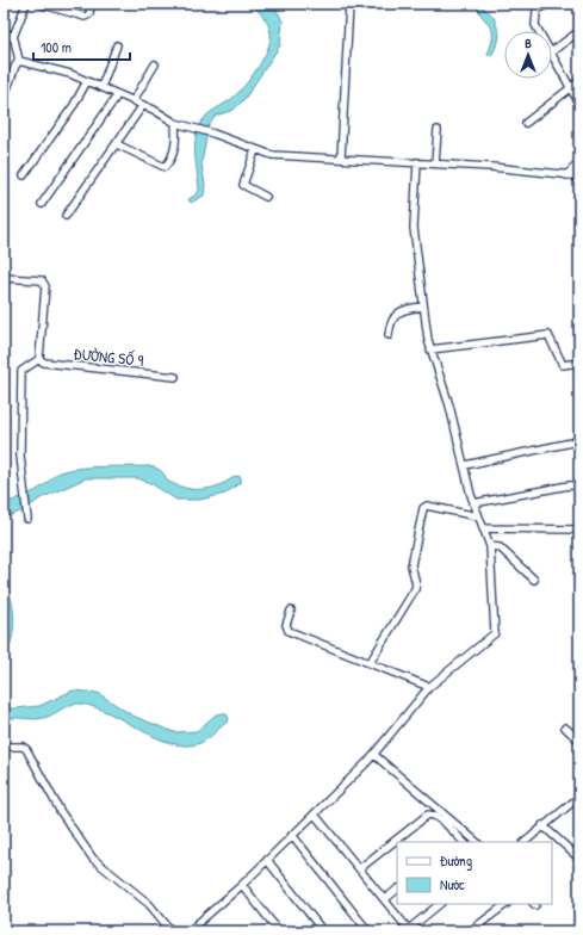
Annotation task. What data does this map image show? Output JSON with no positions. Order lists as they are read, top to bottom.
{
  "streets": {
    "street": ["ĐƯỜNG SỐ 9"]
  },
  "legend": ["Đường", "Nước"],
  "scale_bar": "100 m",
  "north": "top"
}
